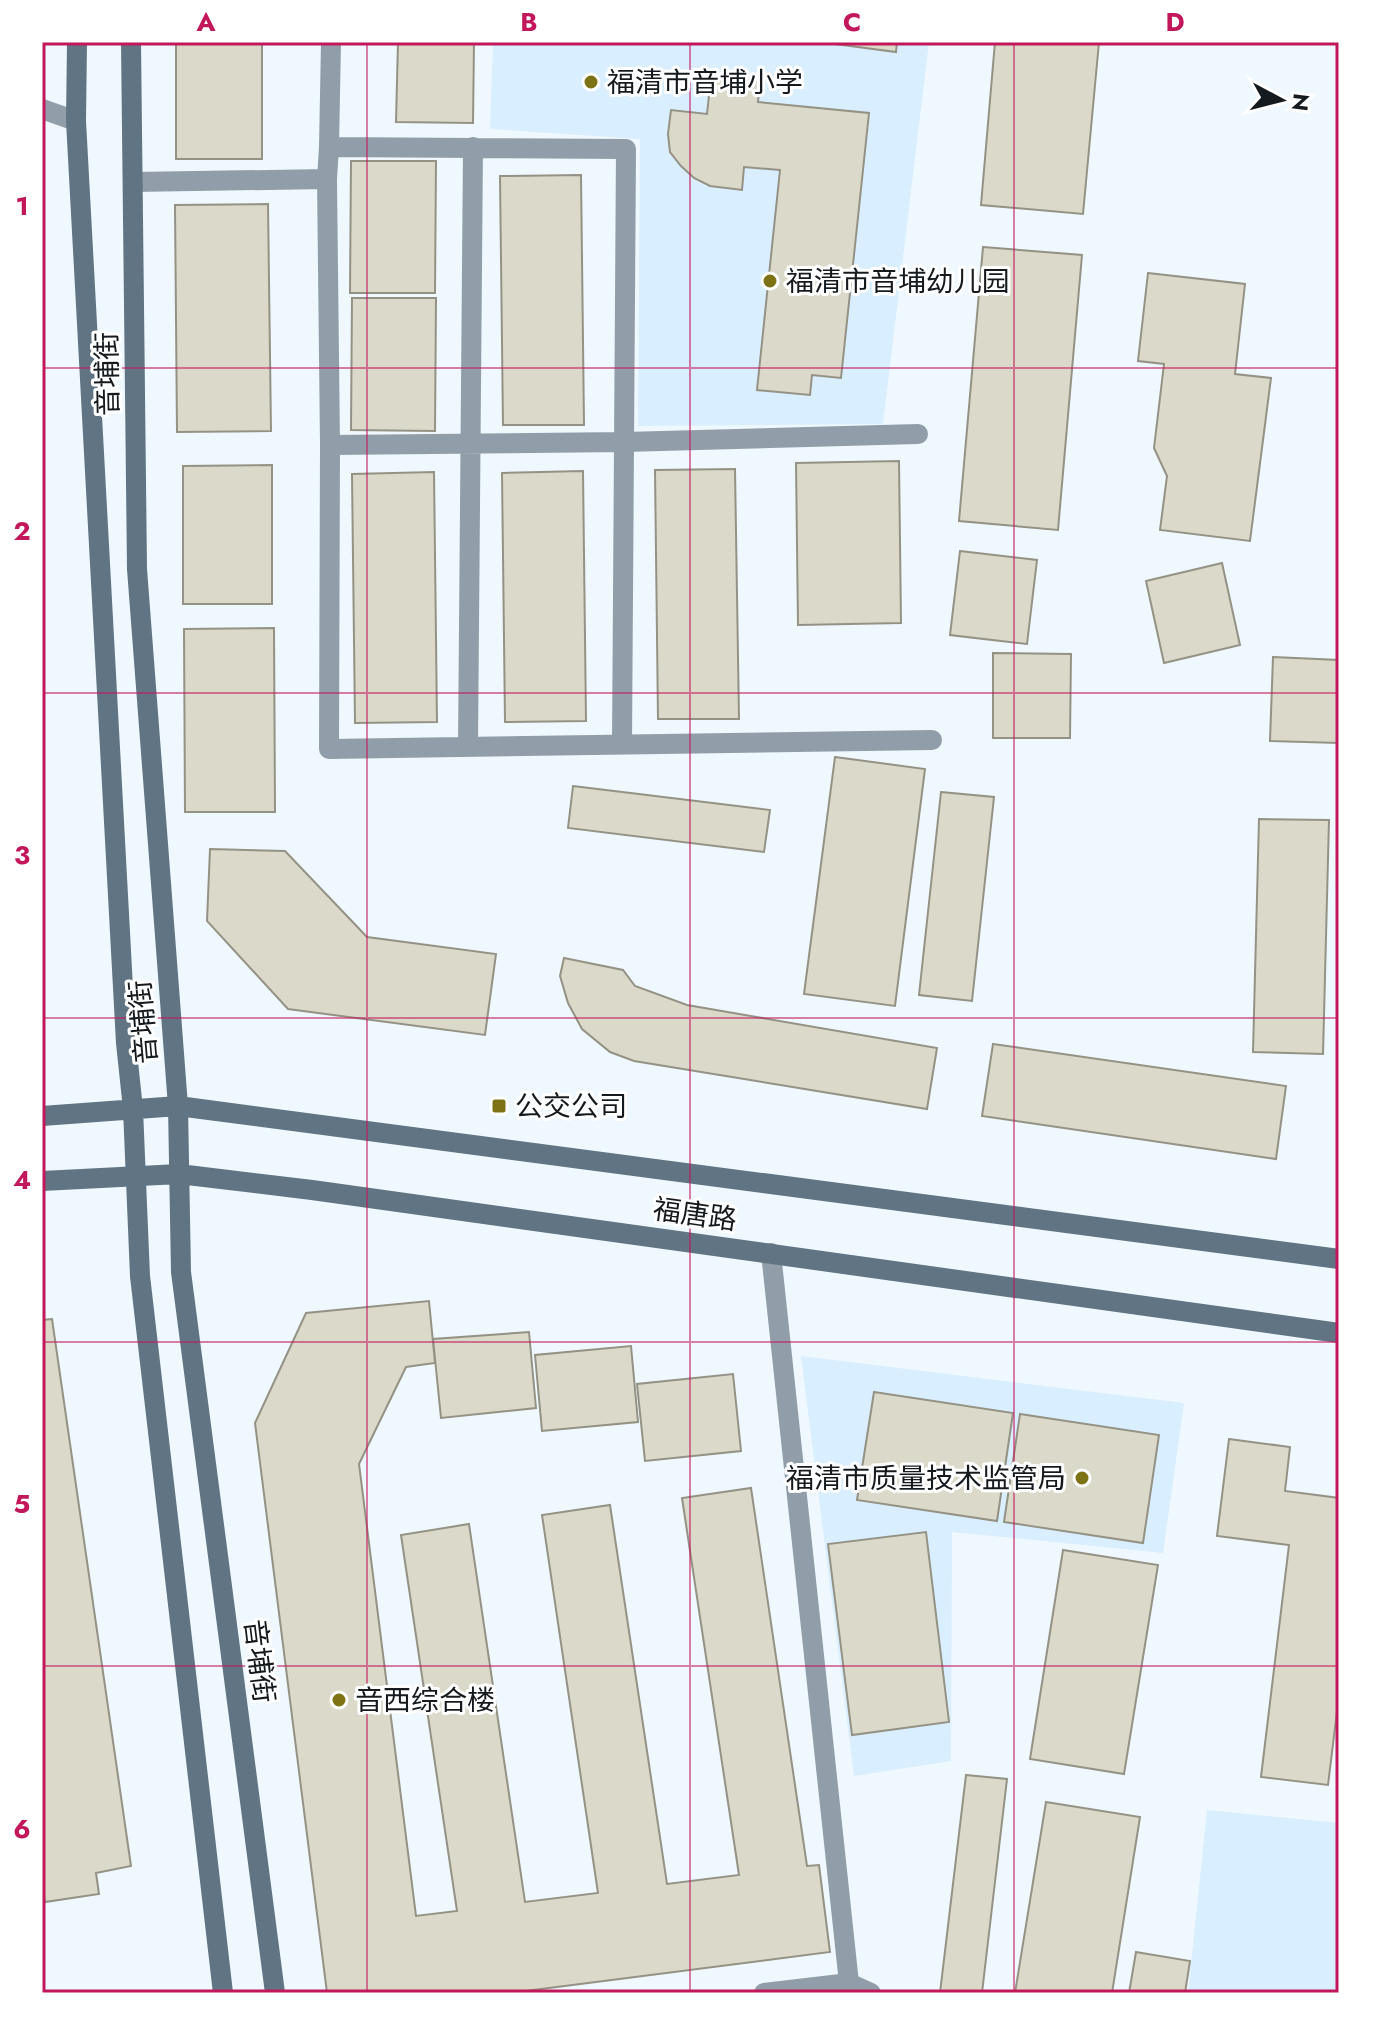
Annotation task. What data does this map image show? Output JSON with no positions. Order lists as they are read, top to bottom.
{
  "streets": {
    "street": ["音埔街", "福唐路"]
  },
  "crossings": [
    ["音埔街", "福唐路"]
  ],
  "places": {
    "other": [
      "福清市音埔小学",
      "福清市音埔幼儿园",
      "福清市质量技术监管局",
      "音西综合楼"
    ],
    "transit": ["公交公司"]
  },
  "north": "right",
  "grid": {
    "columns": [
      "A",
      "B",
      "C",
      "D"
    ],
    "rows": [
      "1",
      "2",
      "3",
      "4",
      "5",
      "6"
    ]
  }
}
